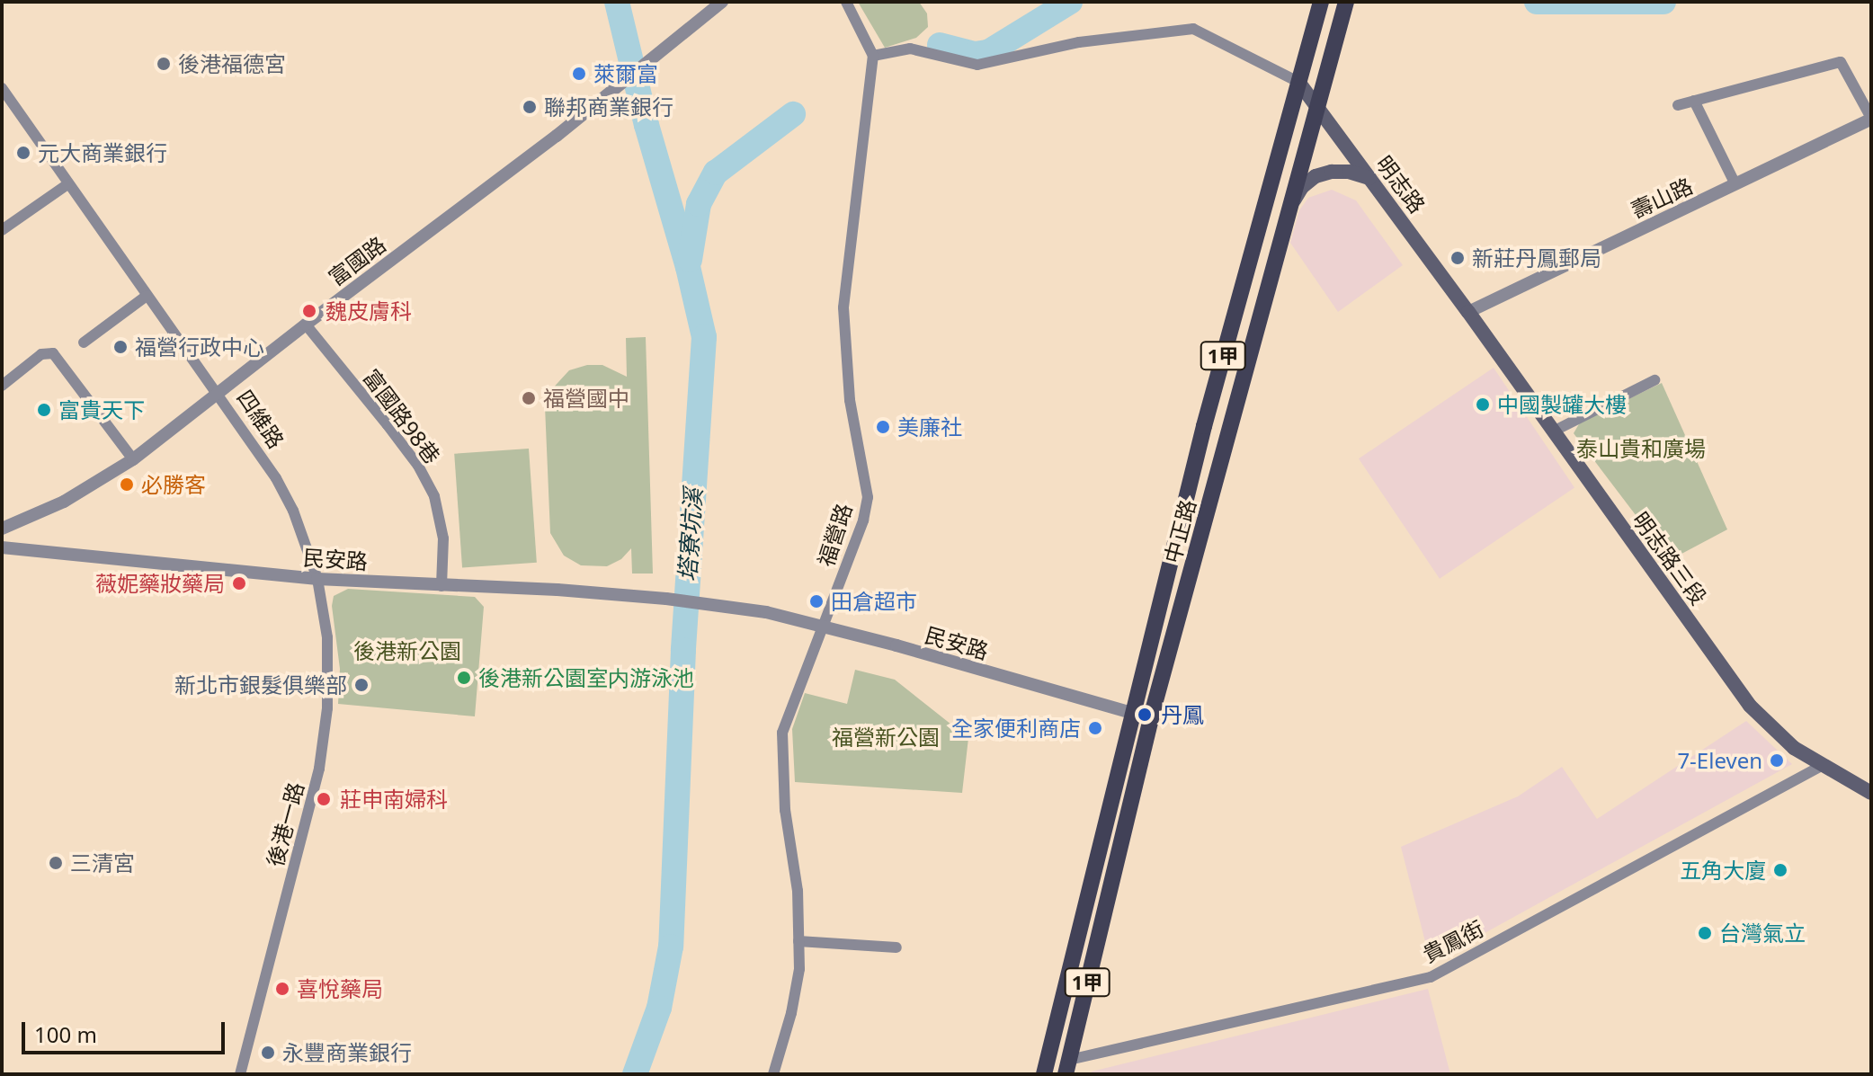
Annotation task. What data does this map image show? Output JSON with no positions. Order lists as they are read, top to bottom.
{
  "streets": {
    "main road": [
      "明志路",
      "1甲",
      "中正路",
      "明志路三段"
    ],
    "street": [
      "壽山路",
      "富國路",
      "富國路98巷",
      "四維路",
      "福營路",
      "民安路",
      "後港一路",
      "貴鳳街"
    ]
  },
  "crossings": [
    ["明志路", "壽山路"],
    ["明志路", "中正路"],
    ["明志路", "明志路三段"],
    ["壽山路", "明志路三段"],
    ["富國路", "富國路98巷"],
    ["富國路", "四維路"],
    ["富國路98巷", "民安路"],
    ["四維路", "民安路"],
    ["四維路", "後港一路"],
    ["中正路", "民安路"],
    ["中正路", "貴鳳街"],
    ["福營路", "民安路"],
    ["明志路三段", "貴鳳街"],
    ["民安路", "後港一路"]
  ],
  "water": ["塔寮坑溪"],
  "parks": ["泰山貴和廣場", "後港新公園", "福營新公園"],
  "places": [
    "後港福德宮",
    "萊爾富",
    "聯邦商業銀行",
    "元大商業銀行",
    "新莊丹鳳郵局",
    "魏皮膚科",
    "福營行政中心",
    "福營國中",
    "中國製罐大樓",
    "富貴天下",
    "美廉社",
    "必勝客",
    "薇妮藥妝藥局",
    "田倉超市",
    "後港新公園室内游泳池",
    "新北市銀髮俱樂部",
    "丹鳳",
    "全家便利商店",
    "7-Eleven",
    "莊申南婦科",
    "三清宮",
    "五角大廈",
    "台灣氣立",
    "喜悅藥局",
    "永豐商業銀行"
  ],
  "scale_bar": "100 m"
}
